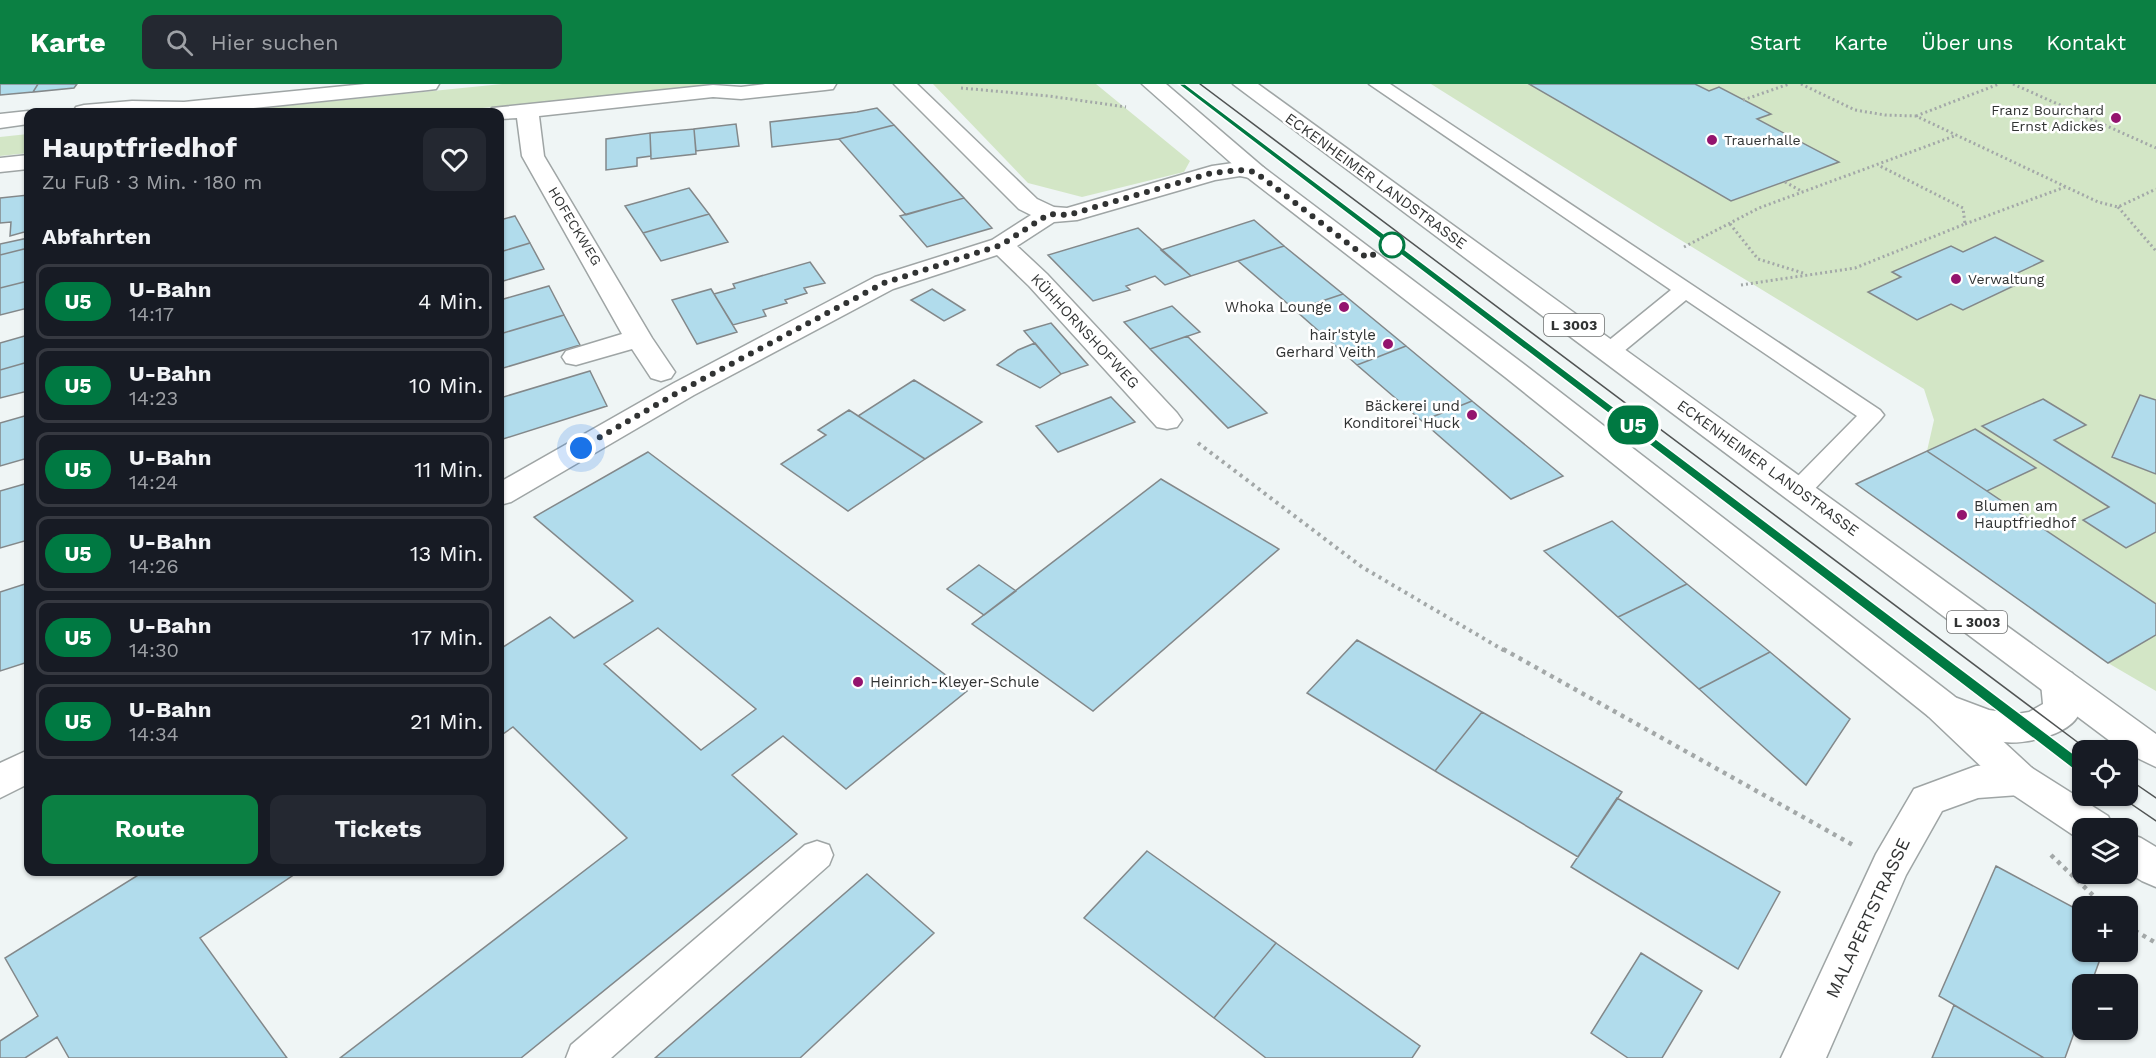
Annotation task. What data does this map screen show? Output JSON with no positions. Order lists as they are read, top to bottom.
{
  "streets": {
    "street": [
      "ECKENHEIMER LANDSTRASSE",
      "HOFECKWEG",
      "L 3003",
      "KÜHHORNSHOFWEG",
      "MALAPERTSTRASSE"
    ]
  },
  "places": [
    "Franz Bourchard Ernst Adickes",
    "Trauerhalle",
    "Verwaltung",
    "Whoka Lounge",
    "hair'style Gerhard Veith",
    "Bäckerei und Konditorei Huck",
    "Blumen am Hauptfriedhof",
    "Heinrich-Kleyer-Schule"
  ],
  "lines": ["metro line U5"],
  "page": {
    "header": "Karte",
    "search": "Hier suchen",
    "nav": [
      "Start",
      "Karte",
      "Über uns",
      "Kontakt"
    ],
    "on_map": "U5",
    "heading": [
      ["Hauptfriedhof", "Zu Fuß · 3 Min. · 180 m"],
      "Abfahrten"
    ],
    "list": [
      {
        "mark": "U5",
        "name": "U-Bahn",
        "note": "14:17",
        "value": "4 Min."
      },
      {
        "mark": "U5",
        "name": "U-Bahn",
        "note": "14:23",
        "value": "10 Min."
      },
      {
        "mark": "U5",
        "name": "U-Bahn",
        "note": "14:24",
        "value": "11 Min."
      },
      {
        "mark": "U5",
        "name": "U-Bahn",
        "note": "14:26",
        "value": "13 Min."
      },
      {
        "mark": "U5",
        "name": "U-Bahn",
        "note": "14:30",
        "value": "17 Min."
      },
      {
        "mark": "U5",
        "name": "U-Bahn",
        "note": "14:34",
        "value": "21 Min."
      }
    ],
    "map_buttons": ["+", "−"],
    "buttons": ["Route", "Tickets"]
  }
}
